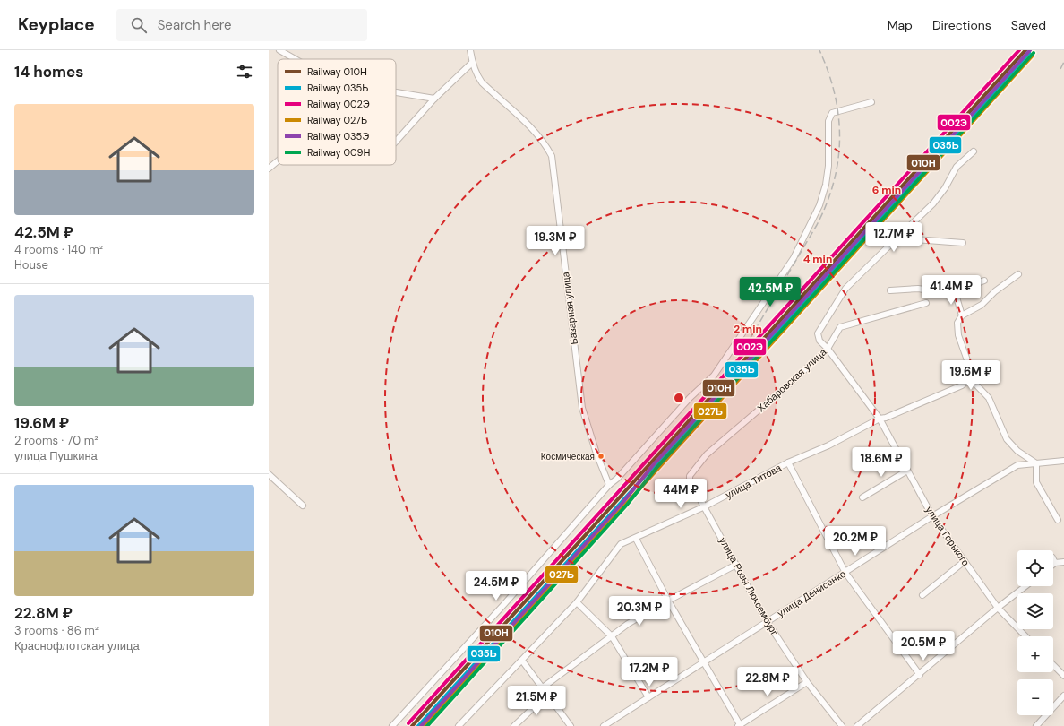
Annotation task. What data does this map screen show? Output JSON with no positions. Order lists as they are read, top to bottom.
{
  "streets": {
    "street": [
      "Базарная улица",
      "Хабаровская улица",
      "улица Титова",
      "улица Горького",
      "улица Розы Люксембург",
      "улица Денисенко"
    ]
  },
  "crossings": [
    ["Хабаровская улица", "улица Горького"],
    ["Хабаровская улица", "улица Розы Люксембург"],
    ["улица Титова", "улица Горького"],
    ["улица Титова", "улица Розы Люксембург"],
    ["улица Горького", "улица Денисенко"],
    ["улица Розы Люксембург", "улица Денисенко"]
  ],
  "places": ["Космическая"],
  "lines": [
    "rail line 010Н",
    "rail line 002Э",
    "rail line 035Э",
    "rail line 035Ь",
    "rail line 009Н",
    "rail line 027Ь"
  ],
  "legend": [
    "Railway 010Н",
    "Railway 035Ь",
    "Railway 002Э",
    "Railway 027Ь",
    "Railway 035Э",
    "Railway 009Н"
  ],
  "page": {
    "header": "Keyplace",
    "search": "Search here",
    "nav": ["Map", "Directions", "Saved"],
    "heading": "14 homes",
    "list": [
      {
        "name": "42.5M ₽",
        "note": "4 rooms · 140 m² · House"
      },
      {
        "name": "19.6M ₽",
        "note": "2 rooms · 70 m² · улица Пушкина"
      },
      {
        "name": "22.8M ₽",
        "note": "3 rooms · 86 m² · Краснофлотская улица"
      }
    ],
    "price": [
      "12.7M ₽",
      "19.3M ₽",
      "41.4M ₽",
      "42.5M ₽",
      "19.6M ₽",
      "18.6M ₽",
      "44M ₽",
      "20.2M ₽",
      "24.5M ₽",
      "20.3M ₽",
      "20.5M ₽",
      "17.2M ₽",
      "22.8M ₽",
      "21.5M ₽"
    ],
    "map_buttons": ["+", "−"]
  },
  "rings": ["6 min", "4 min", "2 min"]
}
